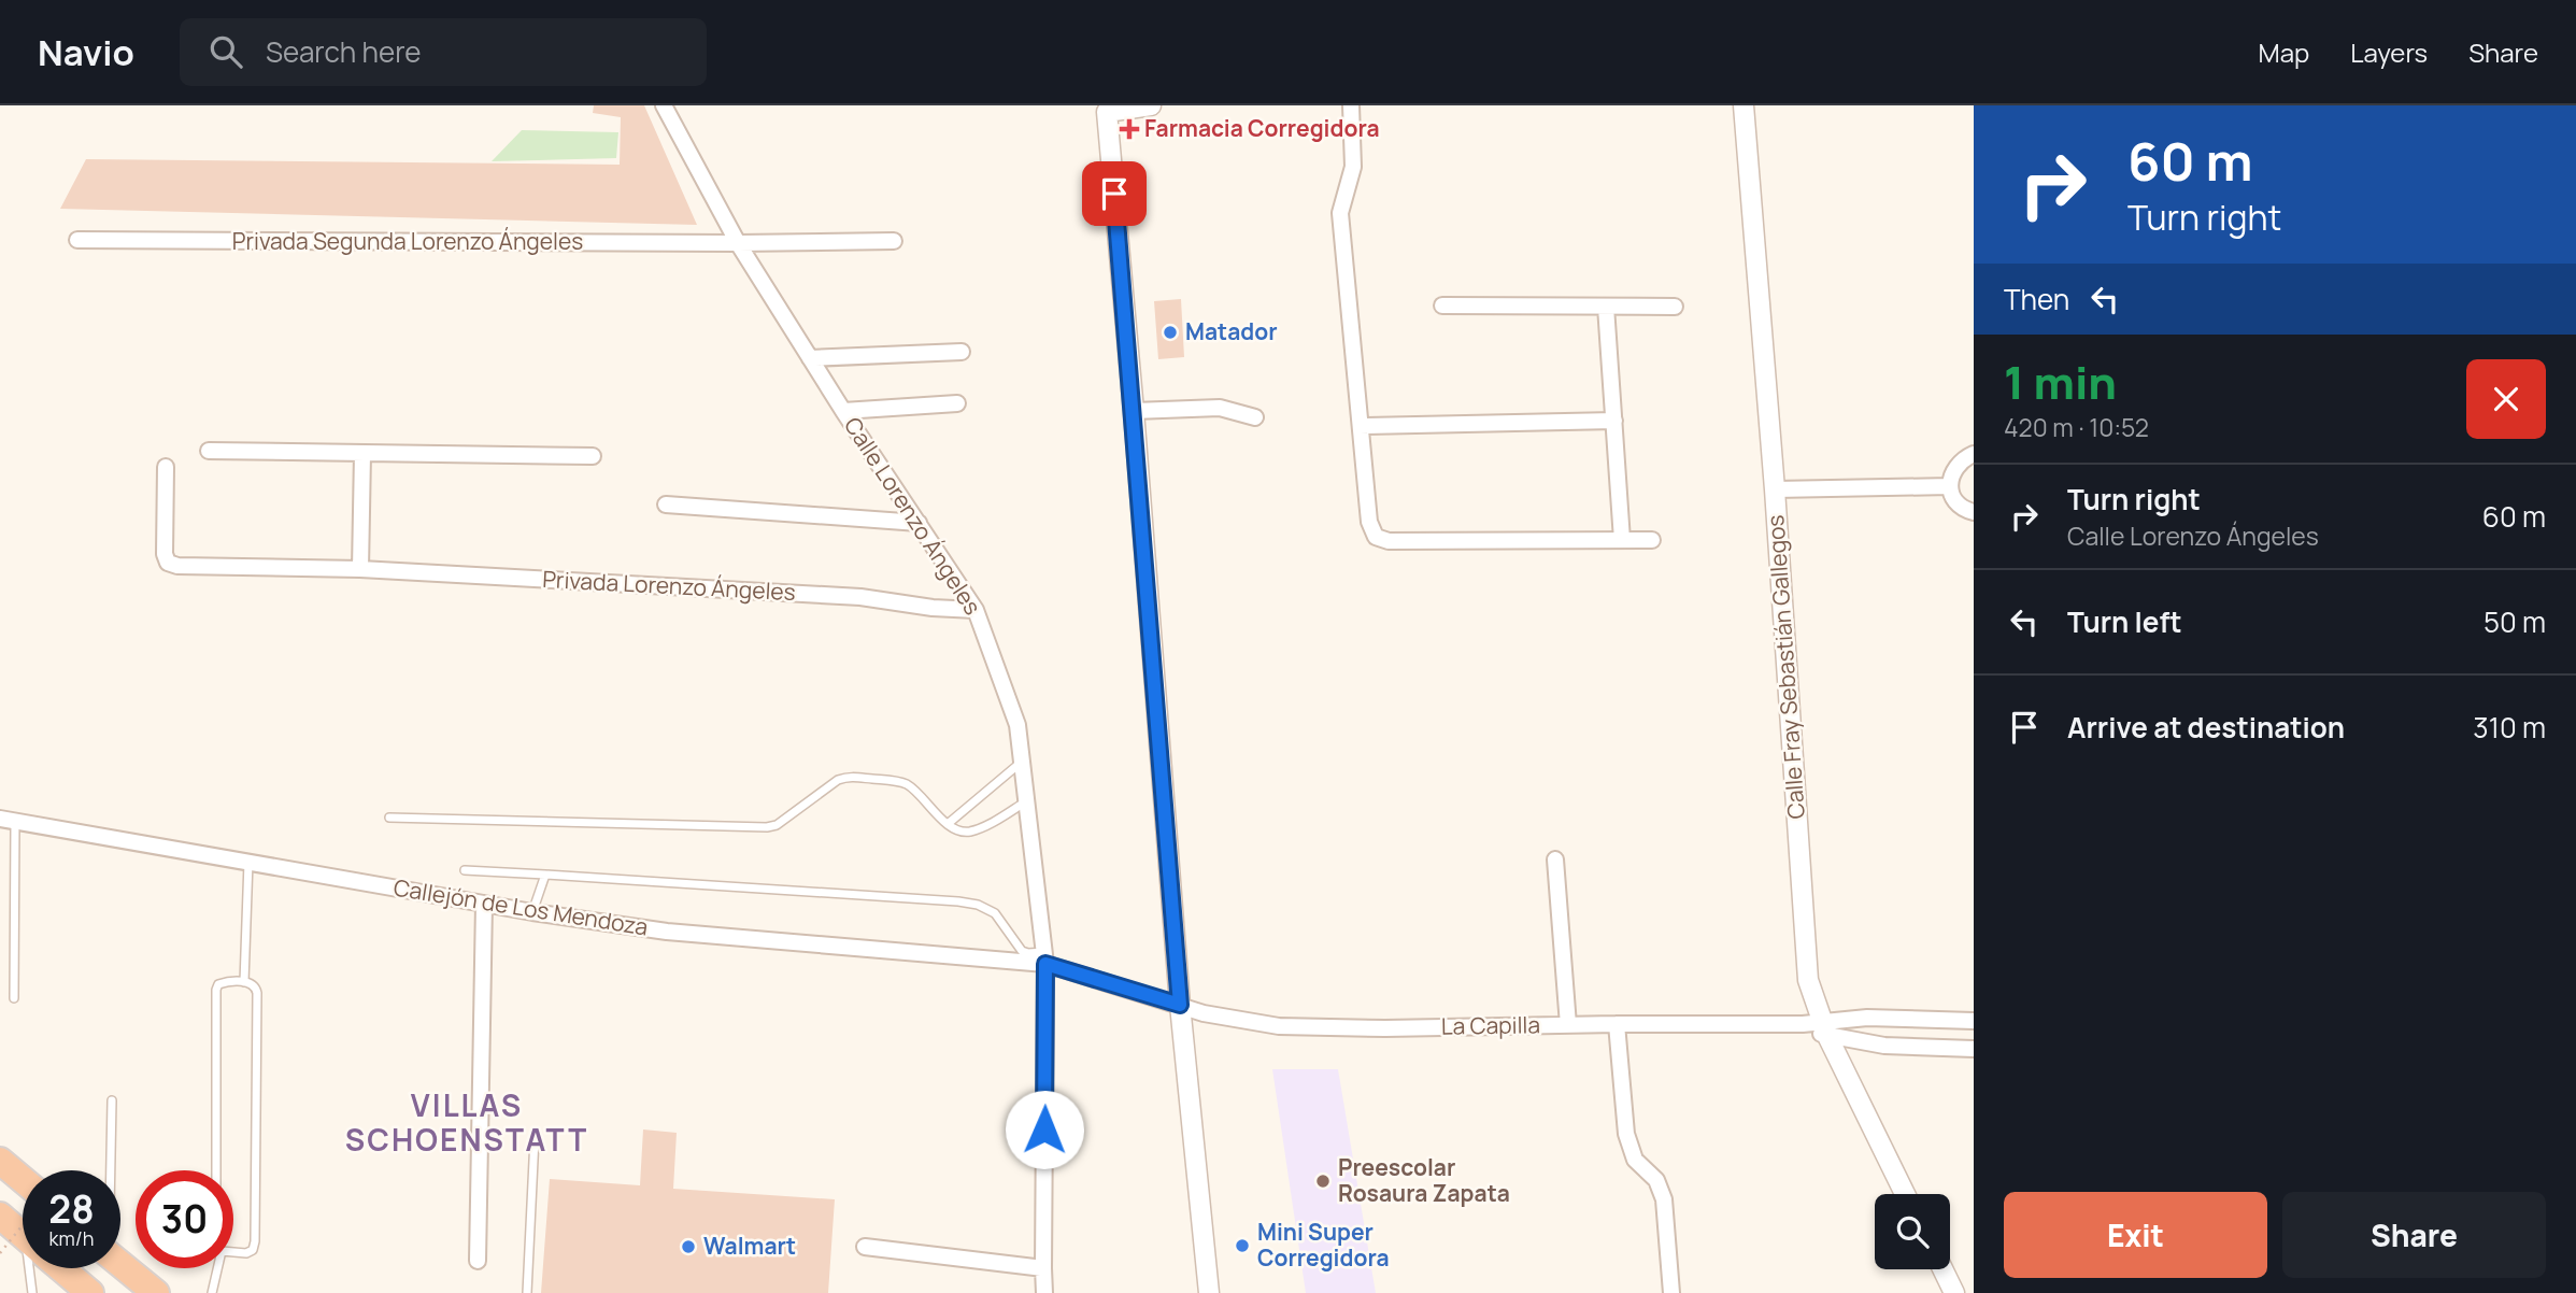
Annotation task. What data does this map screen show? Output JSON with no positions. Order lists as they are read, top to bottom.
{
  "streets": {
    "street": [
      "Privada Segunda Lorenzo Ángeles",
      "Calle Lorenzo Ángeles",
      "Privada Lorenzo Ángeles",
      "Calle Fray Sebastián Gallegos",
      "Callejón de Los Mendoza",
      "La Capilla"
    ]
  },
  "crossings": [
    ["Privada Segunda Lorenzo Ángeles", "Calle Lorenzo Ángeles"],
    ["Calle Lorenzo Ángeles", "Privada Lorenzo Ángeles"],
    ["Calle Lorenzo Ángeles", "Callejón de Los Mendoza"],
    ["Calle Fray Sebastián Gallegos", "La Capilla"]
  ],
  "districts": ["VILLAS SCHOENSTATT"],
  "places": {
    "health": ["Farmacia Corregidora"],
    "other": [
      "Matador",
      "Preescolar Rosaura Zapata",
      "Mini Super Corregidora",
      "Walmart"
    ]
  },
  "page": {
    "header": "Navio",
    "search": "Search here",
    "nav": ["Map", "Layers", "Share"],
    "turn": ["60 m", "Turn right"],
    "then": "Then",
    "heading": ["1 min", "420 m · 10:52"],
    "list": [
      {
        "name": "Turn right",
        "note": "Calle Lorenzo Ángeles",
        "value": "60 m"
      },
      {
        "name": "Turn left",
        "value": "50 m"
      },
      {
        "name": "Arrive at destination",
        "value": "310 m"
      }
    ],
    "speed": "28 km/h",
    "limit": "30",
    "buttons": ["Exit", "Share"]
  }
}
